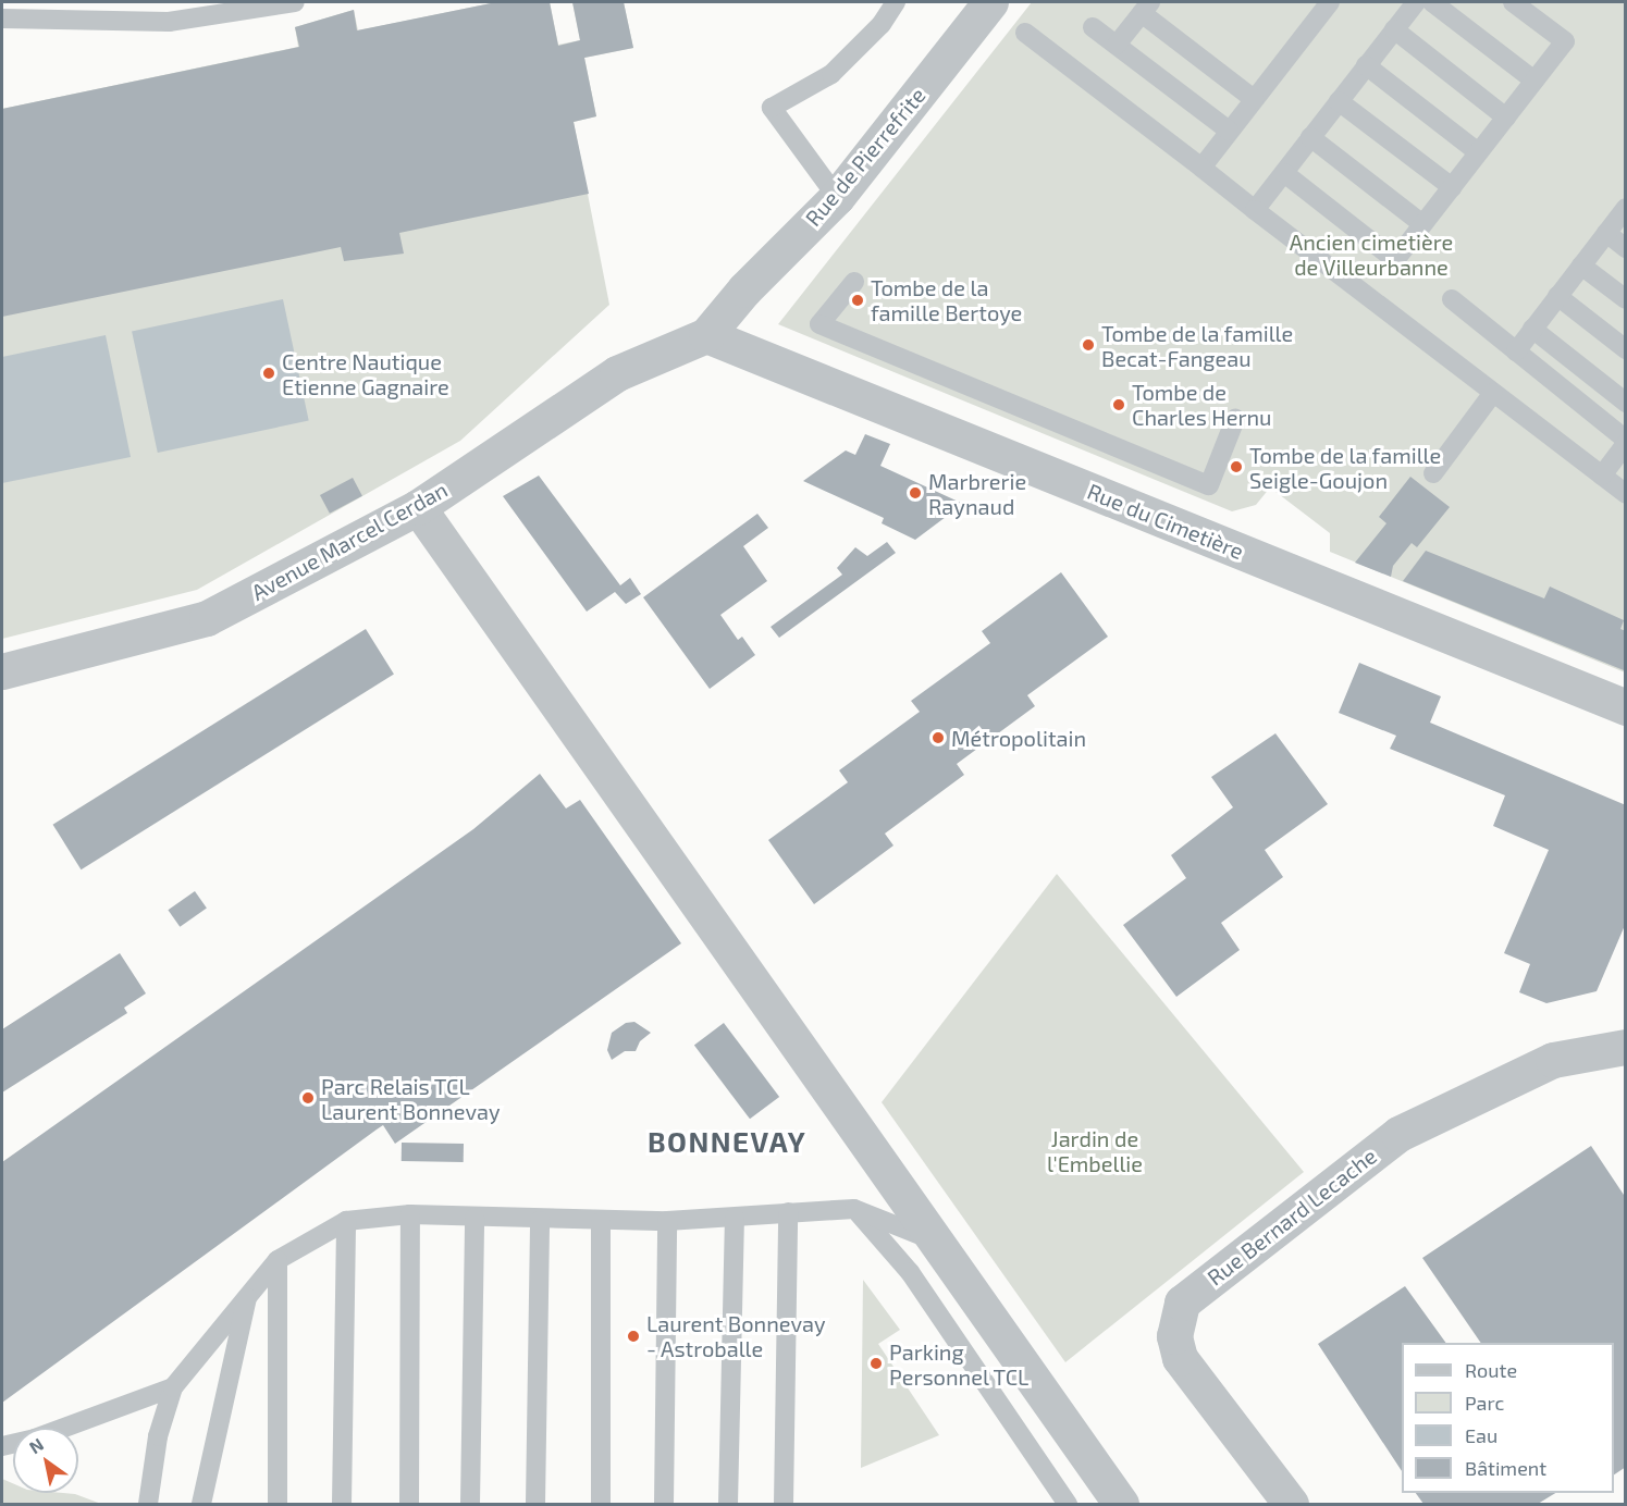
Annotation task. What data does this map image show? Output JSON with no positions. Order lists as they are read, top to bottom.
{
  "streets": {
    "street": [
      "Rue de Pierrefrite",
      "Rue du Cimetière",
      "Avenue Marcel Cerdan",
      "Rue Bernard Lecache"
    ]
  },
  "crossings": [
    ["Rue de Pierrefrite", "Rue du Cimetière"],
    ["Rue de Pierrefrite", "Avenue Marcel Cerdan"],
    ["Rue du Cimetière", "Avenue Marcel Cerdan"]
  ],
  "districts": ["BONNEVAY"],
  "parks": ["Ancien cimetière de Villeurbanne", "Jardin de l'Embellie"],
  "places": [
    "Tombe de la famille Bertoye",
    "Tombe de la famille Becat-Fangeau",
    "Centre Nautique Etienne Gagnaire",
    "Tombe de Charles Hernu",
    "Tombe de la famille Seigle-Goujon",
    "Marbrerie Raynaud",
    "Métropolitain",
    "Parc Relais TCL Laurent Bonnevay",
    "Laurent Bonnevay - Astroballe",
    "Parking Personnel TCL"
  ],
  "legend": [
    "Route",
    "Parc",
    "Eau",
    "Bâtiment"
  ],
  "north": "top left"
}
